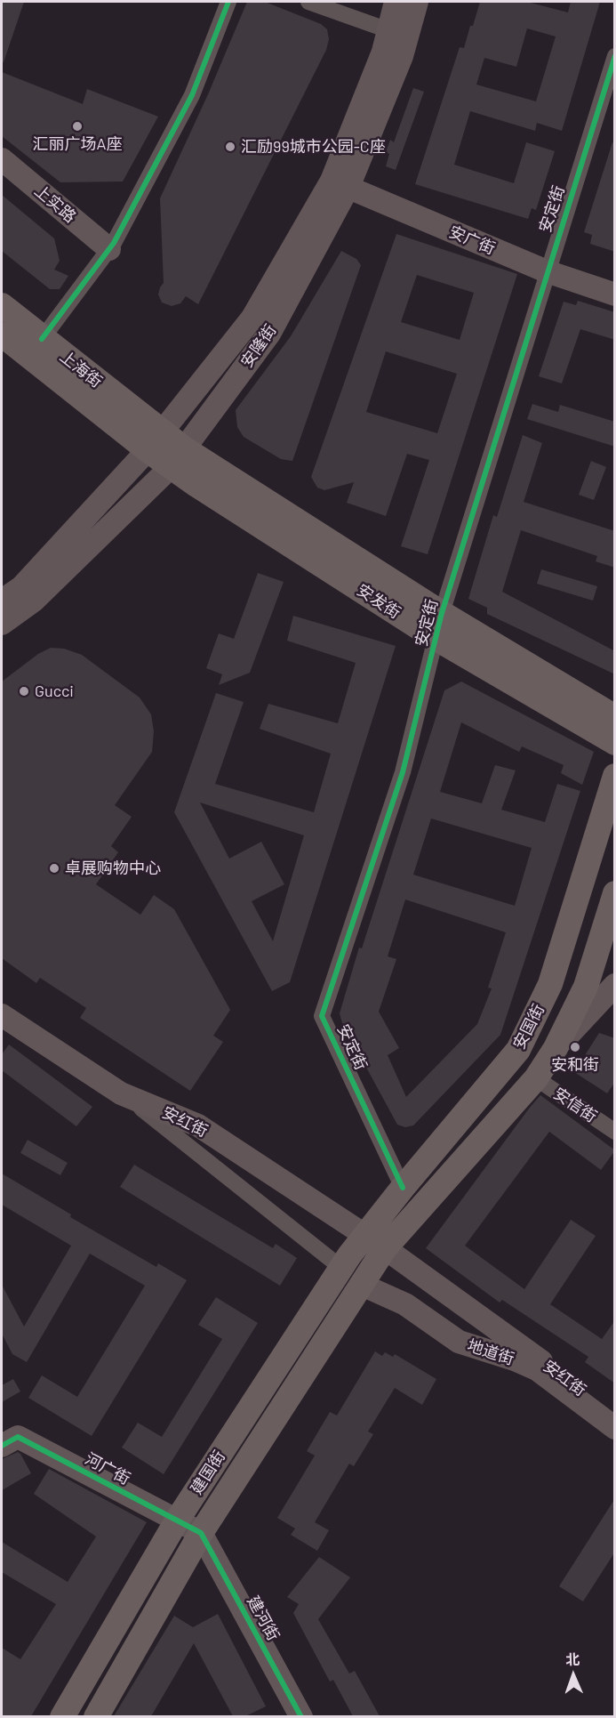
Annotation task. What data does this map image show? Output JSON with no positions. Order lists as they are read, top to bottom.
{
  "streets": {
    "main road": [
      "上实路",
      "安广街",
      "安隆街",
      "上海街",
      "安发街",
      "安国街",
      "安红街",
      "地道街",
      "河广街",
      "建国街",
      "建河街"
    ],
    "street": ["安定街", "安信街"]
  },
  "crossings": [
    ["安定街", "安广街"],
    ["安定街", "安发街"],
    ["安定街", "安国街"],
    ["安广街", "安隆街"],
    ["安隆街", "上海街"],
    ["安隆街", "安发街"],
    ["上海街", "安发街"],
    ["安国街", "安信街"],
    ["安国街", "安红街"],
    ["安国街", "建国街"],
    ["安红街", "建国街"],
    ["地道街", "建国街"],
    ["河广街", "建国街"],
    ["河广街", "建河街"],
    ["建国街", "建河街"]
  ],
  "places": [
    "汇丽广场A座",
    "汇励99城市公园-C座",
    "Gucci",
    "卓展购物中心",
    "安和街"
  ],
  "north": "top"
}
